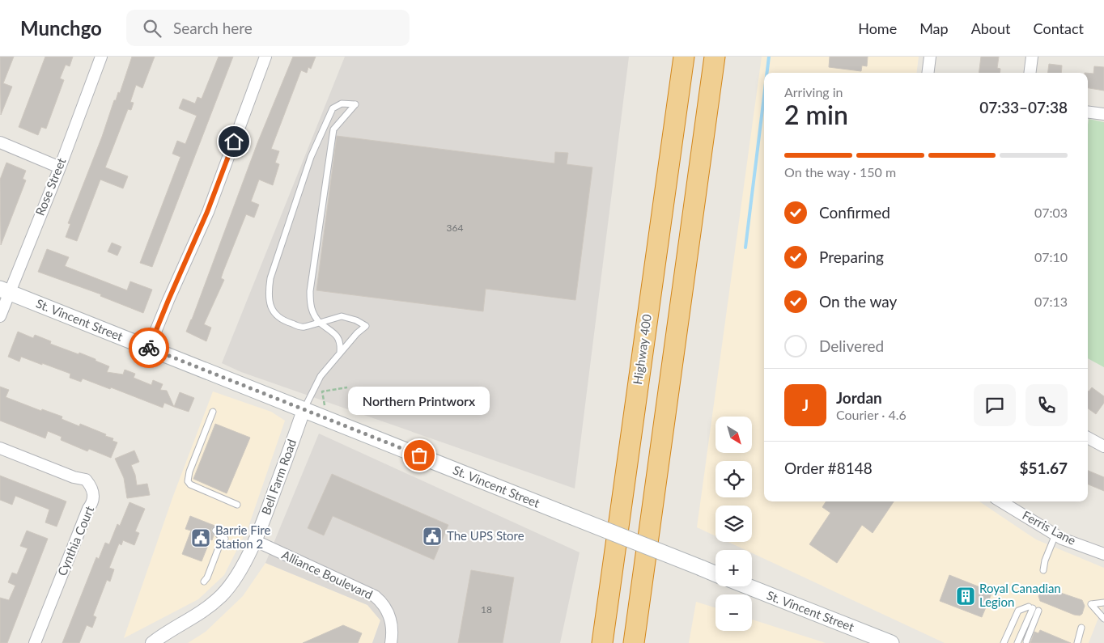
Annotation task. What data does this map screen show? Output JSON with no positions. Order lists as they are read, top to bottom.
{
  "streets": {
    "highway": ["Highway 400"],
    "main road": ["St. Vincent Street"],
    "street": [
      "Rose Street",
      "Bell Farm Road",
      "Ferris Lane",
      "Cynthia Court",
      "Alliance Boulevard"
    ]
  },
  "crossings": [
    ["Rose Street", "St. Vincent Street"],
    ["St. Vincent Street", "Bell Farm Road"],
    ["Bell Farm Road", "Alliance Boulevard"]
  ],
  "places": {
    "other": ["Northern Printworx"],
    "public building": ["The UPS Store", "Barrie Fire Station 2"],
    "building": ["Royal Canadian Legion"]
  },
  "house_numbers": ["364", "18"],
  "north": "bottom right",
  "page": {
    "header": "Munchgo",
    "search": "Search here",
    "nav": [
      "Home",
      "Map",
      "About",
      "Contact"
    ],
    "heading": ["2 min", "Arriving in", "07:33–07:38"],
    "panel": [
      "Jordan",
      "Courier · 4.6",
      "Order #8148",
      "$51.67"
    ],
    "bar": "On the way · 150 m",
    "list": [
      ["Confirmed", "07:03"],
      ["Preparing", "07:10"],
      ["On the way", "07:13"],
      "Delivered"
    ],
    "round": "J",
    "bubble": "Northern Printworx",
    "map_buttons": ["+", "−"]
  }
}
